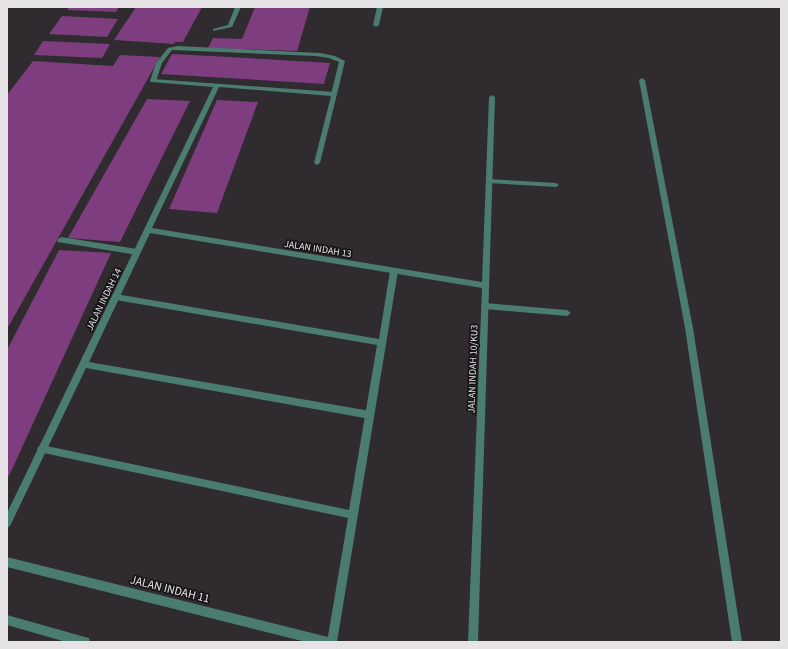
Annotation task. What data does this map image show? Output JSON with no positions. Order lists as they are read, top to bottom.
{
  "streets": {
    "street": [
      "JALAN INDAH 13",
      "JALAN INDAH 14",
      "JALAN INDAH 10/KU3",
      "JALAN INDAH 11"
    ]
  },
  "crossings": [
    ["JALAN INDAH 13", "JALAN INDAH 14"],
    ["JALAN INDAH 13", "JALAN INDAH 10/KU3"]
  ]
}
